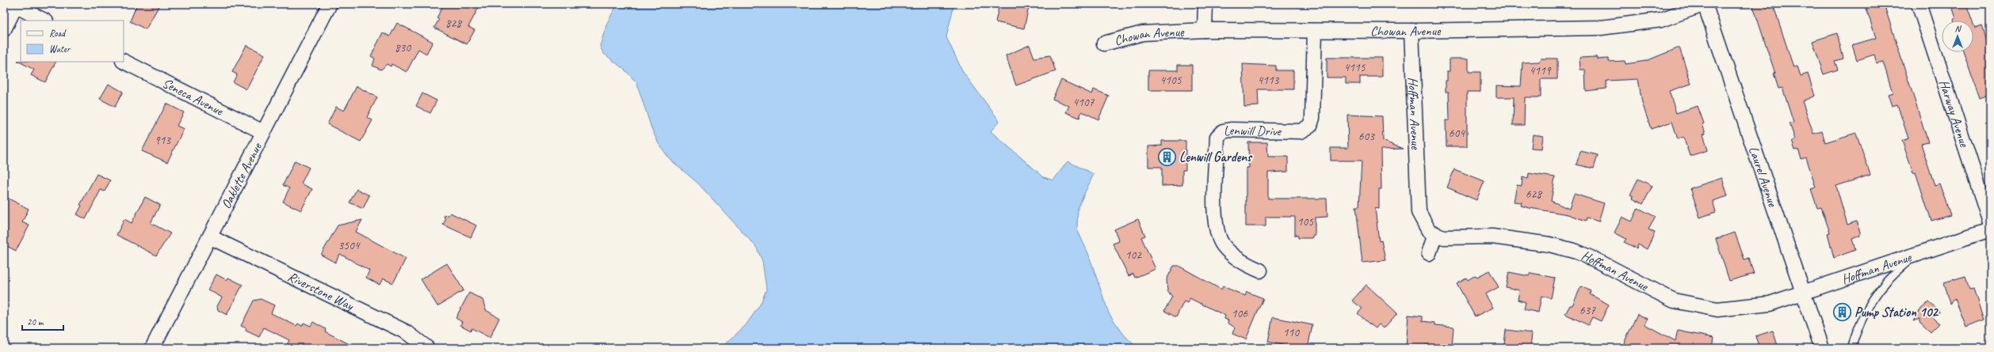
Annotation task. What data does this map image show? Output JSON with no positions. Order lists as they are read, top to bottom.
{
  "streets": {
    "street": [
      "Chowan Avenue",
      "Seneca Avenue",
      "Hoffman Avenue",
      "Harway Avenue",
      "Lenwill Drive",
      "Oaklette Avenue",
      "Laurel Avenue",
      "Riverstone Way"
    ]
  },
  "crossings": [
    ["Chowan Avenue", "Hoffman Avenue"],
    ["Chowan Avenue", "Lenwill Drive"],
    ["Chowan Avenue", "Laurel Avenue"],
    ["Seneca Avenue", "Oaklette Avenue"],
    ["Hoffman Avenue", "Laurel Avenue"],
    ["Oaklette Avenue", "Riverstone Way"]
  ],
  "places": {
    "building": ["Lenwill Gardens", "Pump Station 102"]
  },
  "house_numbers": [
    "828",
    "830",
    "4115",
    "4119",
    "4105",
    "4113",
    "4107",
    "604",
    "603",
    "913",
    "628",
    "105",
    "3504",
    "102",
    "637",
    "106",
    "110"
  ],
  "legend": ["Road", "Water"],
  "scale_bar": "20 m",
  "north": "top"
}
